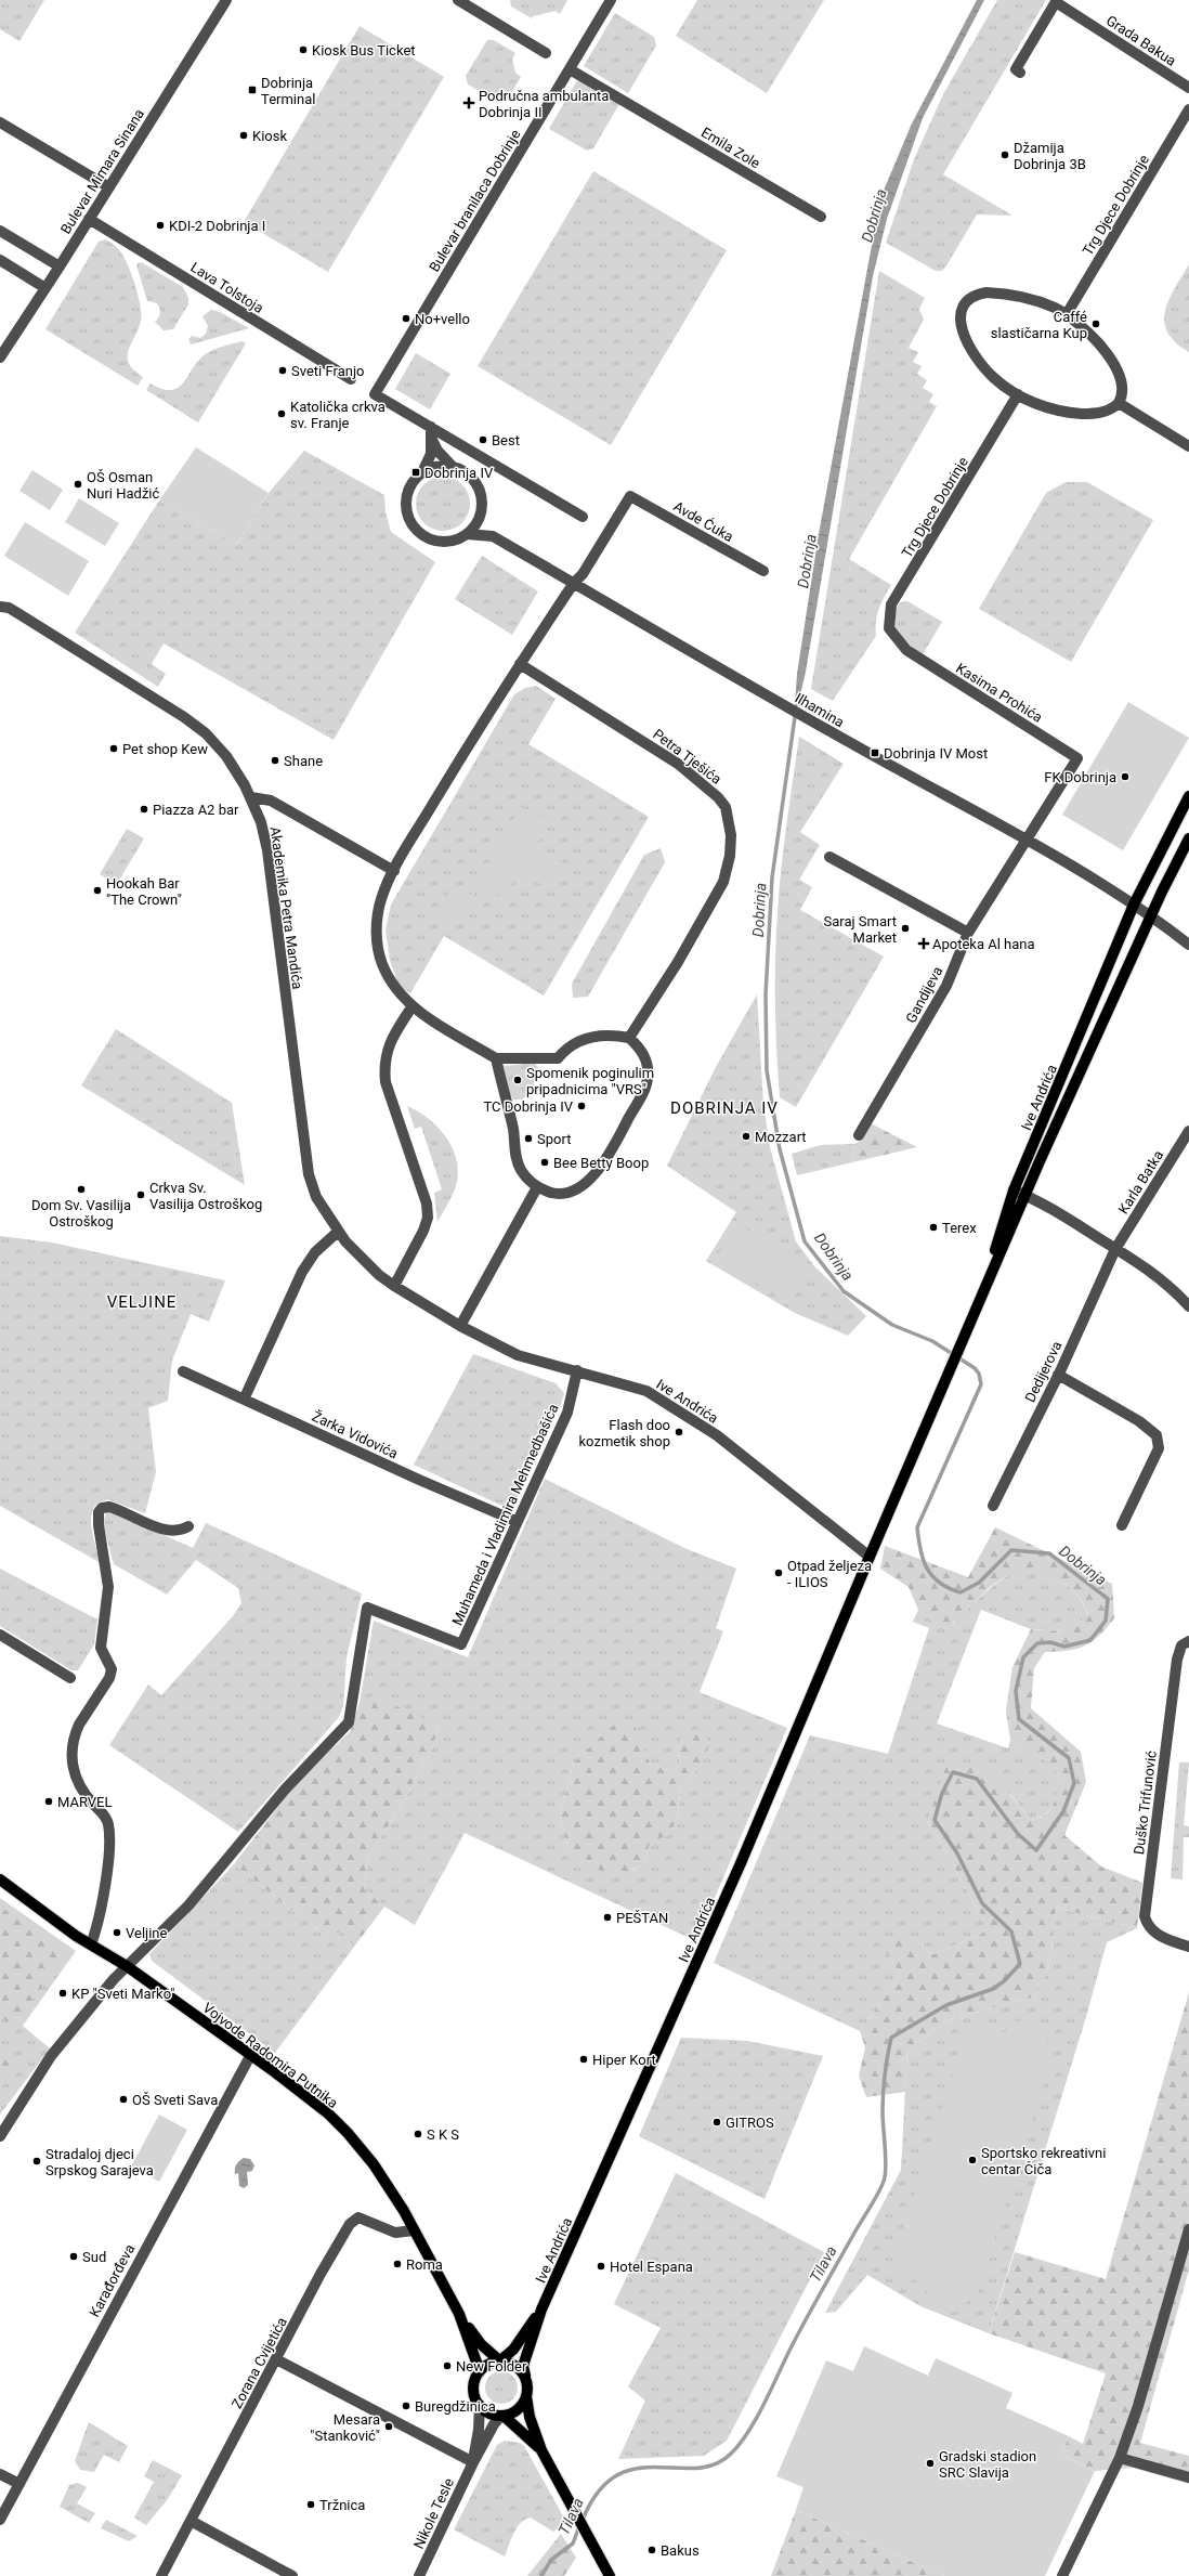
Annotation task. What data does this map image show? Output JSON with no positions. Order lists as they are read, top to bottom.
{
  "streets": {
    "main road": ["Ive Andrića", "Vojvode Radomira Putnika"],
    "street": [
      "Grada Bakua",
      "Emila Zole",
      "Bulevar Mimara Sinana",
      "Bulevar branilaca Dobrinje",
      "Trg Djece Dobrinje",
      "Lava Tolstoja",
      "Avde Ćuka",
      "Kasima Prohića",
      "Ilhamina",
      "Petra Tješića",
      "Akademika Petra Mandića",
      "Gandijeva",
      "Karla Batka",
      "Dedijerova",
      "Žarka Vidovića",
      "Muhameda i Vladimira Mehmedbašića",
      "Duško Trifunović",
      "Karađorđeva",
      "Zorana Cvijetića",
      "Nikole Tesle"
    ]
  },
  "crossings": [
    ["Emila Zole", "Bulevar branilaca Dobrinje"],
    ["Bulevar Mimara Sinana", "Lava Tolstoja"],
    ["Trg Djece Dobrinje", "Kasima Prohića"],
    ["Avde Ćuka", "Ilhamina"],
    ["Kasima Prohića", "Gandijeva"],
    ["Ilhamina", "Gandijeva"],
    ["Ilhamina", "Ive Andrića"],
    ["Akademika Petra Mandića", "Ive Andrića"],
    ["Ive Andrića", "Muhameda i Vladimira Mehmedbašića"],
    ["Ive Andrića", "Vojvode Radomira Putnika"],
    ["Ive Andrića", "Nikole Tesle"],
    ["Karla Batka", "Dedijerova"],
    ["Žarka Vidovića", "Muhameda i Vladimira Mehmedbašića"],
    ["Muhameda i Vladimira Mehmedbašića", "Vojvode Radomira Putnika"],
    ["Vojvode Radomira Putnika", "Karađorđeva"],
    ["Vojvode Radomira Putnika", "Zorana Cvijetića"],
    ["Vojvode Radomira Putnika", "Nikole Tesle"]
  ],
  "districts": ["DOBRINJA IV", "VELJINE"],
  "water": ["Dobrinja", "Tilava"],
  "places": {
    "other": [
      "Kiosk Bus Ticket",
      "Kiosk",
      "Džamija Dobrinja 3B",
      "KDI-2 Dobrinja I",
      "No+vello",
      "Caffé slastičarna Kup",
      "Sveti Franjo",
      "Katolička crkva sv. Franje",
      "Best",
      "OŠ Osman Nuri Hadžić",
      "Pet shop Kew",
      "Shane",
      "FK Dobrinja",
      "Piazza A2 bar",
      "Hookah Bar \"The Crown\"",
      "Saraj Smart Market",
      "Spomenik poginulim pripadnicima \"VRS\"",
      "TC Dobrinja IV",
      "Mozzart",
      "Sport",
      "Bee Betty Boop",
      "Dom Sv. Vasilija Ostroškog",
      "Crkva Sv. Vasilija Ostroškog",
      "Terex",
      "Flash doo kozmetik shop",
      "Otpad željeza - ILIOS",
      "MARVEL",
      "PEŠTAN",
      "Veljine",
      "KP \"Sveti Marko\"",
      "Hiper Kort",
      "OŠ Sveti Sava",
      "GITROS",
      "S K S",
      "Sportsko rekreativni centar Čiča",
      "Stradaloj djeci Srpskog Sarajeva",
      "Sud",
      "Roma",
      "Hotel Espana",
      "New Folder",
      "Buregdžinica",
      "Mesara \"Stanković\"",
      "Gradski stadion SRC Slavija",
      "Tržnica",
      "Bakus"
    ],
    "transit": ["Dobrinja Terminal", "Dobrinja IV", "Dobrinja IV Most"],
    "health": ["Područna ambulanta Dobrinja II", "Apoteka Al hana"]
  }
}
